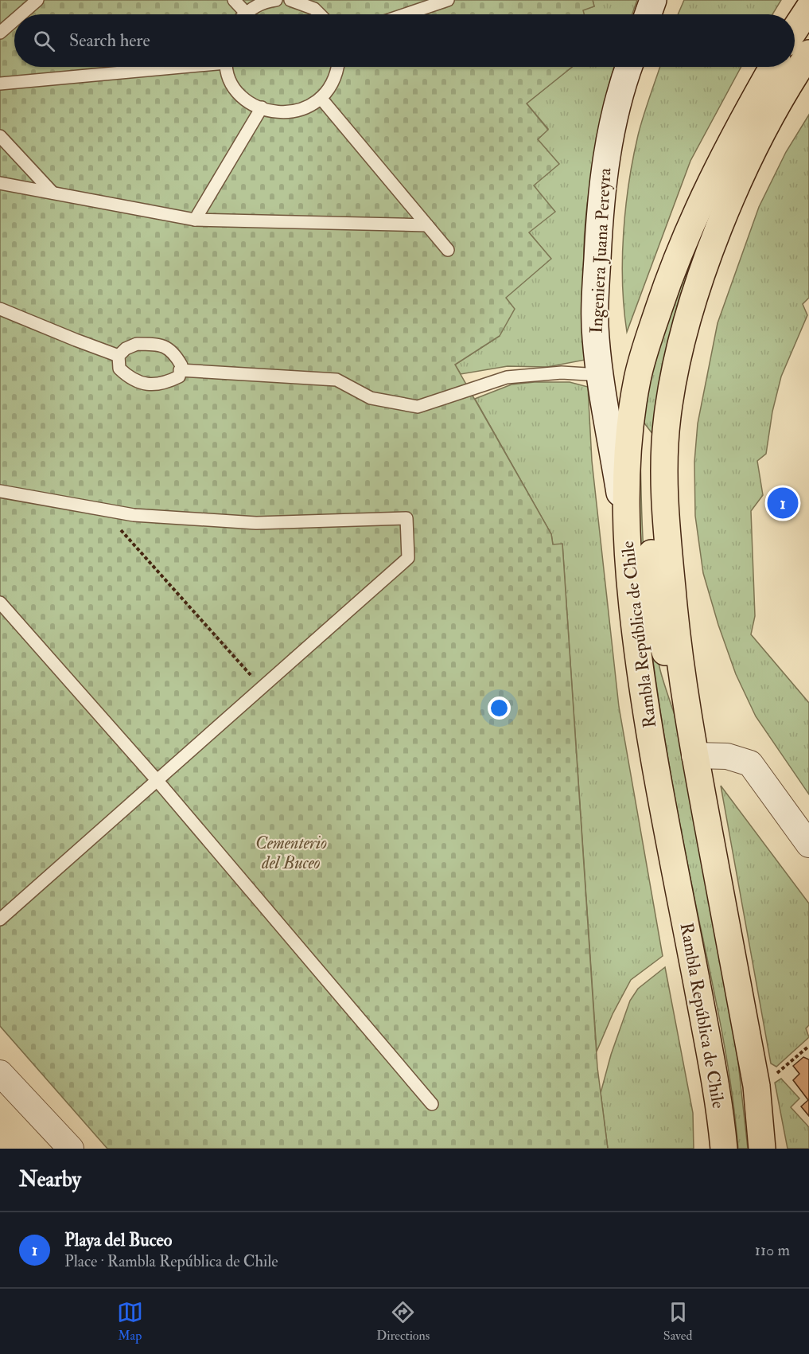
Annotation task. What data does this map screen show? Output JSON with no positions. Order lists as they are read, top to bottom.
{
  "streets": {
    "main road": ["Ingeniera Juana Pereyra", "Rambla República de Chile"]
  },
  "crossings": [
    ["Ingeniera Juana Pereyra", "Rambla República de Chile"]
  ],
  "parks": ["Cementerio del Buceo"],
  "page": {
    "search": "Search here",
    "pins": "1",
    "heading": "Nearby",
    "list": [
      {
        "mark": "1",
        "name": "Playa del Buceo",
        "note": "Place · Rambla República de Chile",
        "value": "110 m"
      }
    ],
    "nav": ["Map", "Directions", "Saved"]
  }
}
